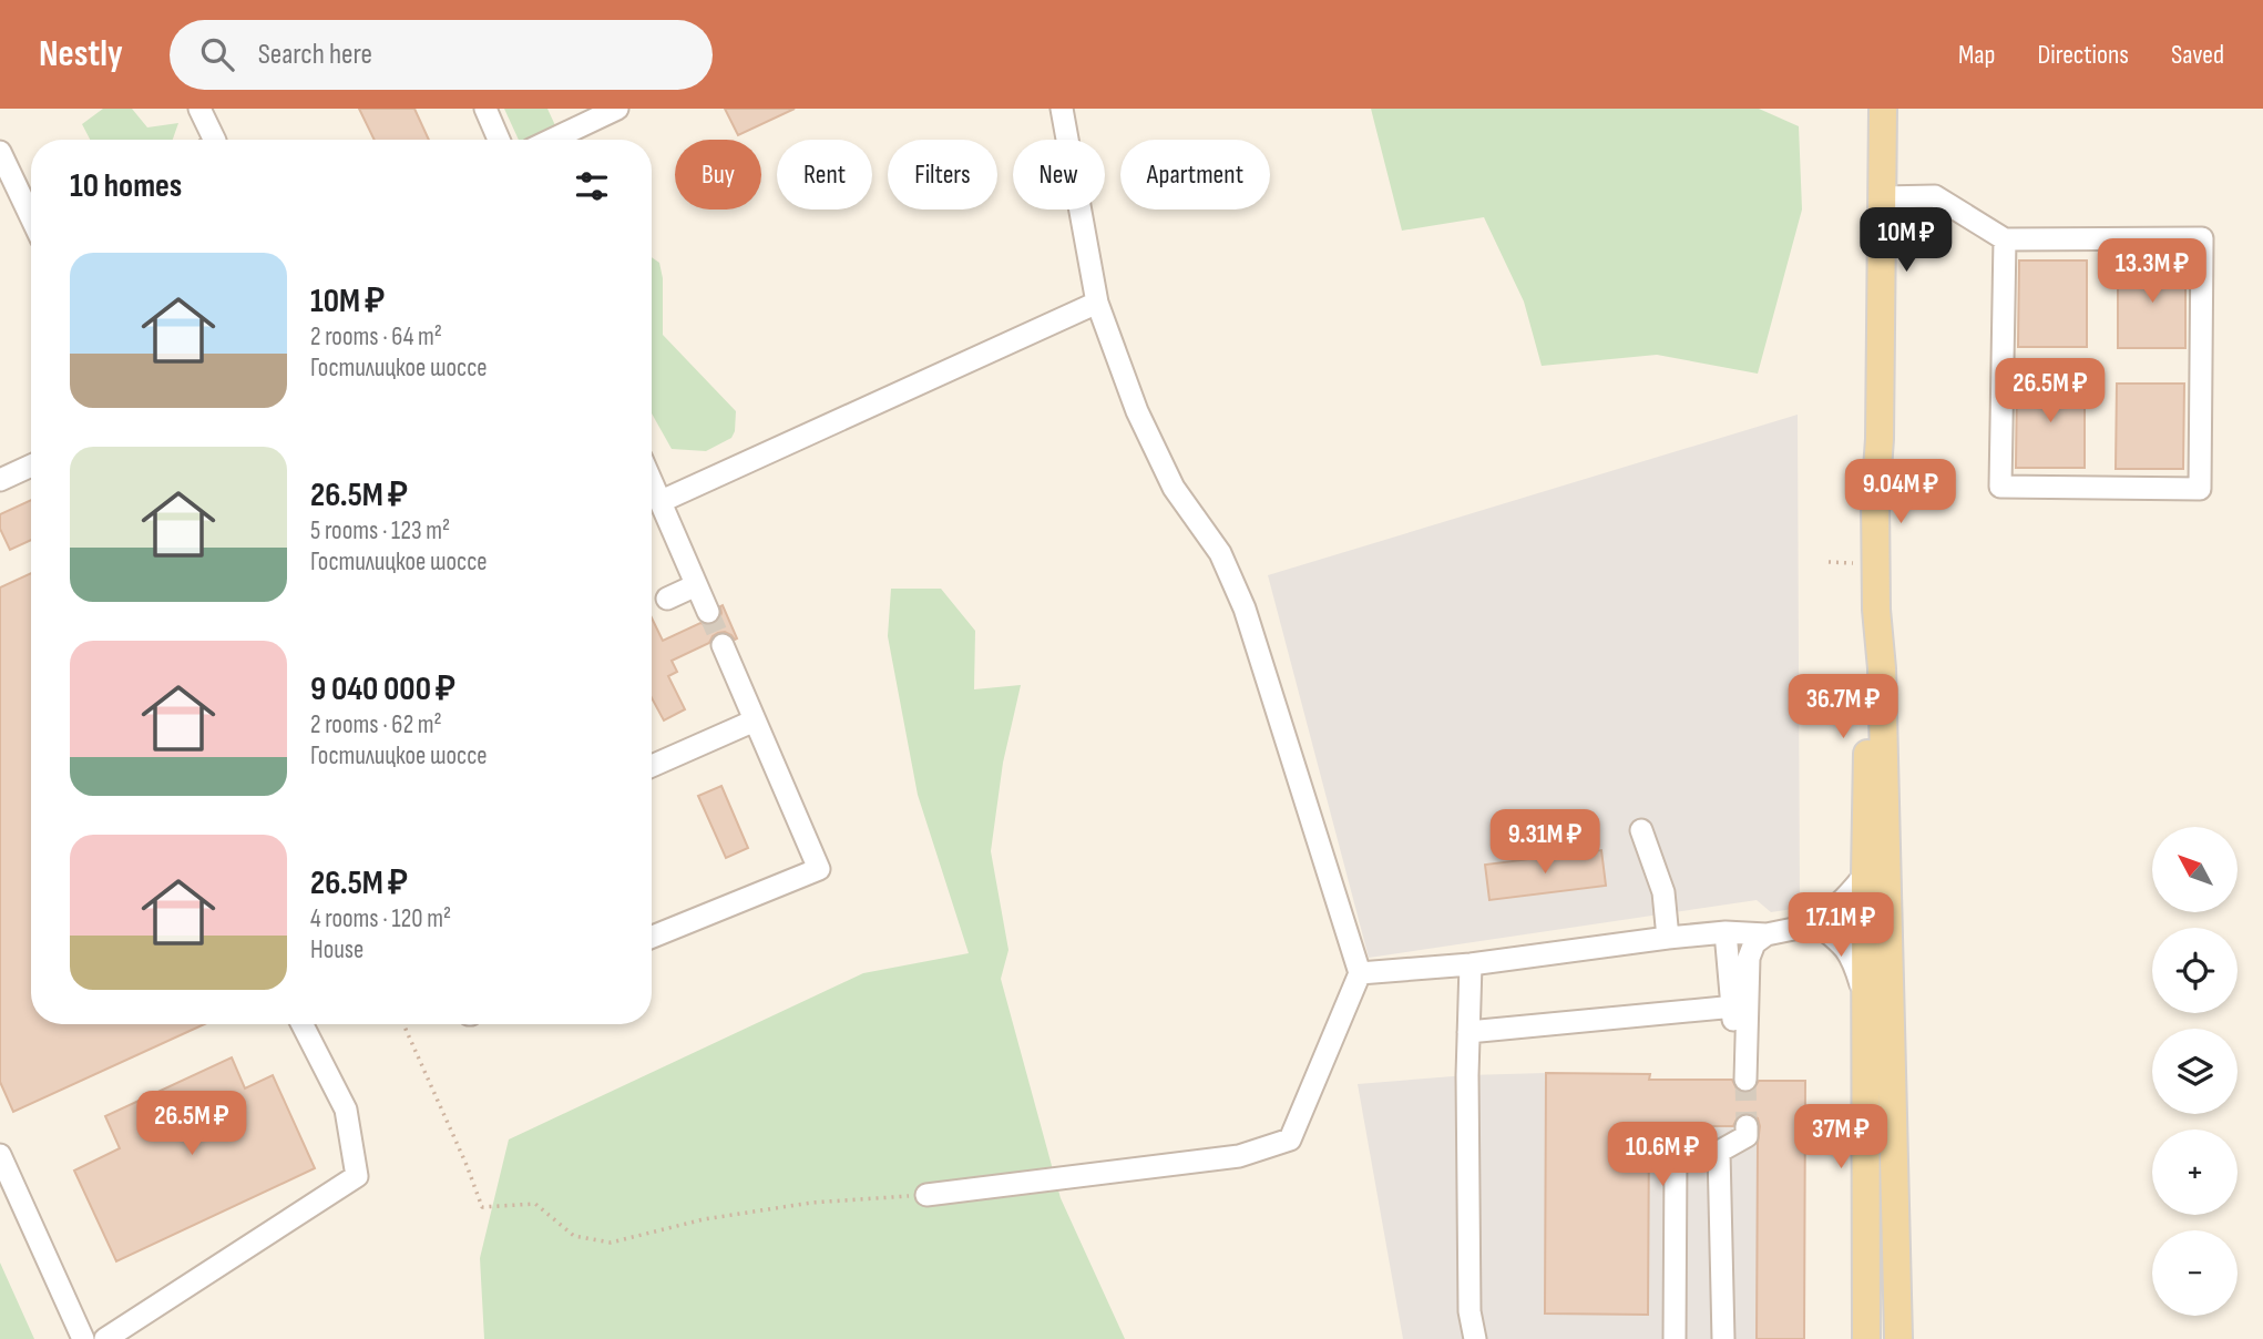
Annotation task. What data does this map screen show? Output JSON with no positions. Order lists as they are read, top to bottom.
{
  "north": "top left",
  "page": {
    "header": "Nestly",
    "search": "Search here",
    "nav": ["Map", "Directions", "Saved"],
    "chip": [
      "Buy",
      "Rent",
      "Filters",
      "New",
      "Apartment"
    ],
    "heading": "10 homes",
    "price": [
      "10M ₽",
      "13.3M ₽",
      "26.5M ₽",
      "9.04M ₽",
      "36.7M ₽",
      "9.31M ₽",
      "17.1M ₽",
      "26.5M ₽",
      "37M ₽",
      "10.6M ₽"
    ],
    "list": [
      {
        "name": "10M ₽",
        "note": "2 rooms · 64 m² · Гостилицкое шоссе"
      },
      {
        "name": "26.5M ₽",
        "note": "5 rooms · 123 m² · Гостилицкое шоссе"
      },
      {
        "name": "9 040 000 ₽",
        "note": "2 rooms · 62 m² · Гостилицкое шоссе"
      },
      {
        "name": "26.5M ₽",
        "note": "4 rooms · 120 m² · House"
      }
    ],
    "map_buttons": ["+", "−"]
  }
}
